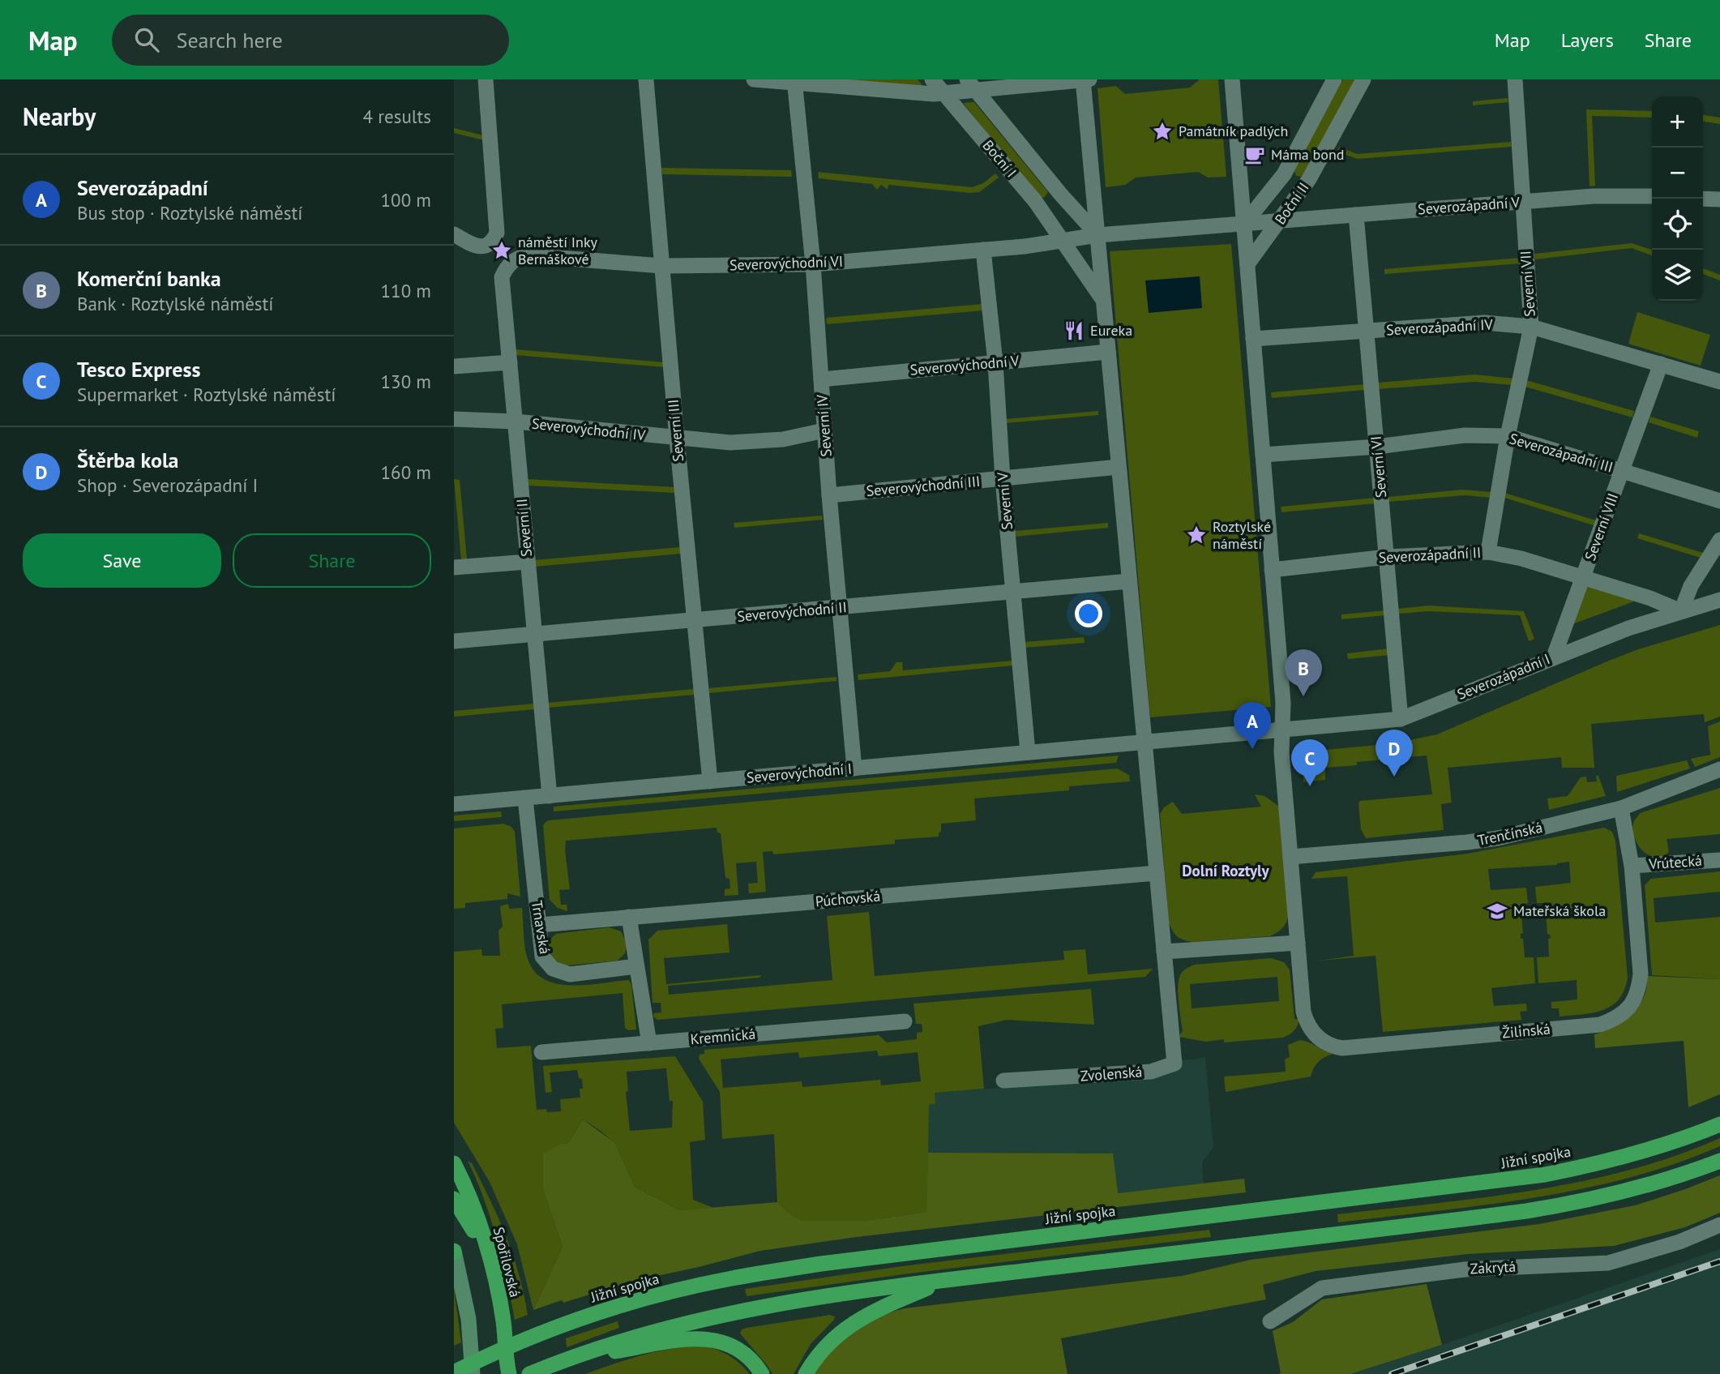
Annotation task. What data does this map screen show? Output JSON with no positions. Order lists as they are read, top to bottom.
{
  "streets": {
    "highway": ["Jižní spojka", "Spořilovská"],
    "street": [
      "Boční I",
      "Boční II",
      "Severozápadní V",
      "Severovýchodní VI",
      "Severní VII",
      "Severozápadní IV",
      "Severovýchodní V",
      "Severní IV",
      "Severovýchodní IV",
      "Severní III",
      "Severozápadní III",
      "Severní VI",
      "Severovýchodní III",
      "Severní V",
      "Severní VIII",
      "Severní II",
      "Severozápadní II",
      "Severovýchodní II",
      "Severozápadní I",
      "Severovýchodní I",
      "Trenčínská",
      "Vrútecká",
      "Púchovská",
      "Trnavská",
      "Žilinská",
      "Kremnická",
      "Zvolenská",
      "Zakrytá"
    ]
  },
  "crossings": [
    ["Boční I", "Severovýchodní VI"],
    ["Boční II", "Severozápadní V"],
    ["Severozápadní V", "Severní VII"],
    ["Severozápadní V", "Severní VI"],
    ["Severovýchodní VI", "Severní IV"],
    ["Severovýchodní VI", "Severní III"],
    ["Severovýchodní VI", "Severní V"],
    ["Severovýchodní VI", "Severní II"],
    ["Severní VII", "Severozápadní IV"],
    ["Severní VII", "Severozápadní III"],
    ["Severní VII", "Severozápadní II"],
    ["Severozápadní IV", "Severní VI"],
    ["Severozápadní IV", "Severní VIII"],
    ["Severovýchodní V", "Severní IV"],
    ["Severovýchodní V", "Severní V"],
    ["Severní IV", "Severovýchodní IV"],
    ["Severní IV", "Severovýchodní III"],
    ["Severní IV", "Severovýchodní II"],
    ["Severní IV", "Severovýchodní I"],
    ["Severovýchodní IV", "Severní III"],
    ["Severovýchodní IV", "Severní II"],
    ["Severní III", "Severovýchodní II"],
    ["Severní III", "Severovýchodní I"],
    ["Severozápadní III", "Severní VI"],
    ["Severozápadní III", "Severní VIII"],
    ["Severní VI", "Severozápadní II"],
    ["Severní VI", "Severozápadní I"],
    ["Severovýchodní III", "Severní V"],
    ["Severní V", "Severovýchodní II"],
    ["Severní V", "Severovýchodní I"],
    ["Severní VIII", "Severozápadní II"],
    ["Severní VIII", "Severozápadní I"],
    ["Severní II", "Severovýchodní II"],
    ["Severní II", "Severovýchodní I"],
    ["Severozápadní II", "Severozápadní I"],
    ["Severovýchodní I", "Trnavská"],
    ["Trenčínská", "Žilinská"],
    ["Vrútecká", "Žilinská"],
    ["Púchovská", "Trnavská"]
  ],
  "districts": ["Dolní Roztyly"],
  "places": {
    "place": ["Památník padlých", "náměstí Inky Bernáškové", "Roztylské náměstí"],
    "cafe": ["Máma bond"],
    "restaurant": ["Eureka"],
    "school or university": ["Mateřská škola"]
  },
  "page": {
    "header": "Map",
    "search": "Search here",
    "nav": ["Map", "Layers", "Share"],
    "heading": ["Nearby", "4 results"],
    "map_buttons": ["+", "−"],
    "list": [
      {
        "mark": "A",
        "name": "Severozápadní",
        "note": "Bus stop · Roztylské náměstí",
        "value": "100 m"
      },
      {
        "mark": "B",
        "name": "Komerční banka",
        "note": "Bank · Roztylské náměstí",
        "value": "110 m"
      },
      {
        "mark": "C",
        "name": "Tesco Express",
        "note": "Supermarket · Roztylské náměstí",
        "value": "130 m"
      },
      {
        "mark": "D",
        "name": "Štěrba kola",
        "note": "Shop · Severozápadní I",
        "value": "160 m"
      }
    ],
    "buttons": ["Save", "Share"],
    "pins": [
      "B",
      "A",
      "D",
      "C"
    ]
  }
}
